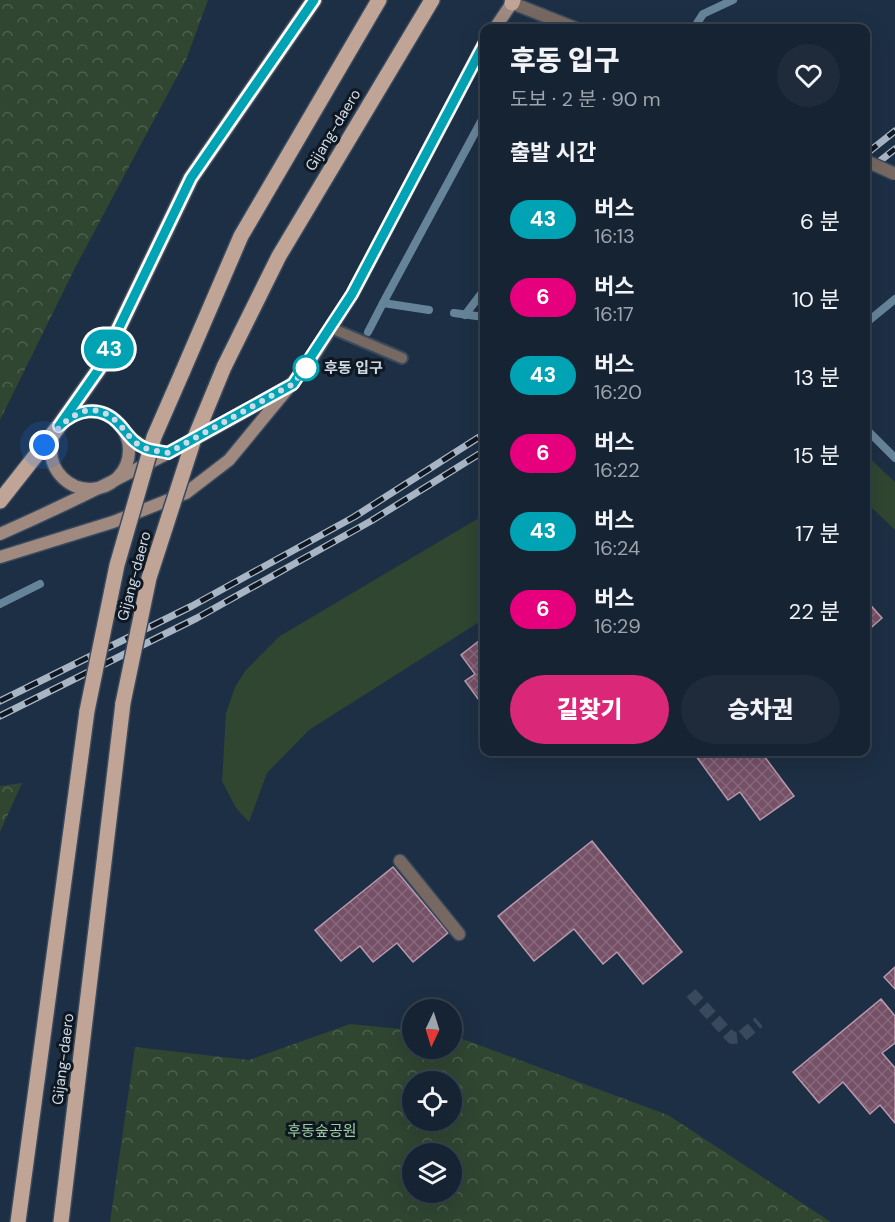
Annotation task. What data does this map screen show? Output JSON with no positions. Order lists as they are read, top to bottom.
{
  "streets": {
    "main road": ["Gijang-daero"]
  },
  "parks": ["후동숲공원"],
  "places": ["후동 입구"],
  "lines": ["bus line 43"],
  "north": "bottom",
  "page": {
    "on_map": "43",
    "heading": [
      ["후동 입구", "도보 · 2 분 · 90 m"],
      "출발 시간"
    ],
    "list": [
      {
        "mark": "43",
        "name": "버스",
        "note": "16:13",
        "value": "6 분"
      },
      {
        "mark": "6",
        "name": "버스",
        "note": "16:17",
        "value": "10 분"
      },
      {
        "mark": "43",
        "name": "버스",
        "note": "16:20",
        "value": "13 분"
      },
      {
        "mark": "6",
        "name": "버스",
        "note": "16:22",
        "value": "15 분"
      },
      {
        "mark": "43",
        "name": "버스",
        "note": "16:24",
        "value": "17 분"
      },
      {
        "mark": "6",
        "name": "버스",
        "note": "16:29",
        "value": "22 분"
      }
    ],
    "buttons": ["길찾기", "승차권"]
  }
}
